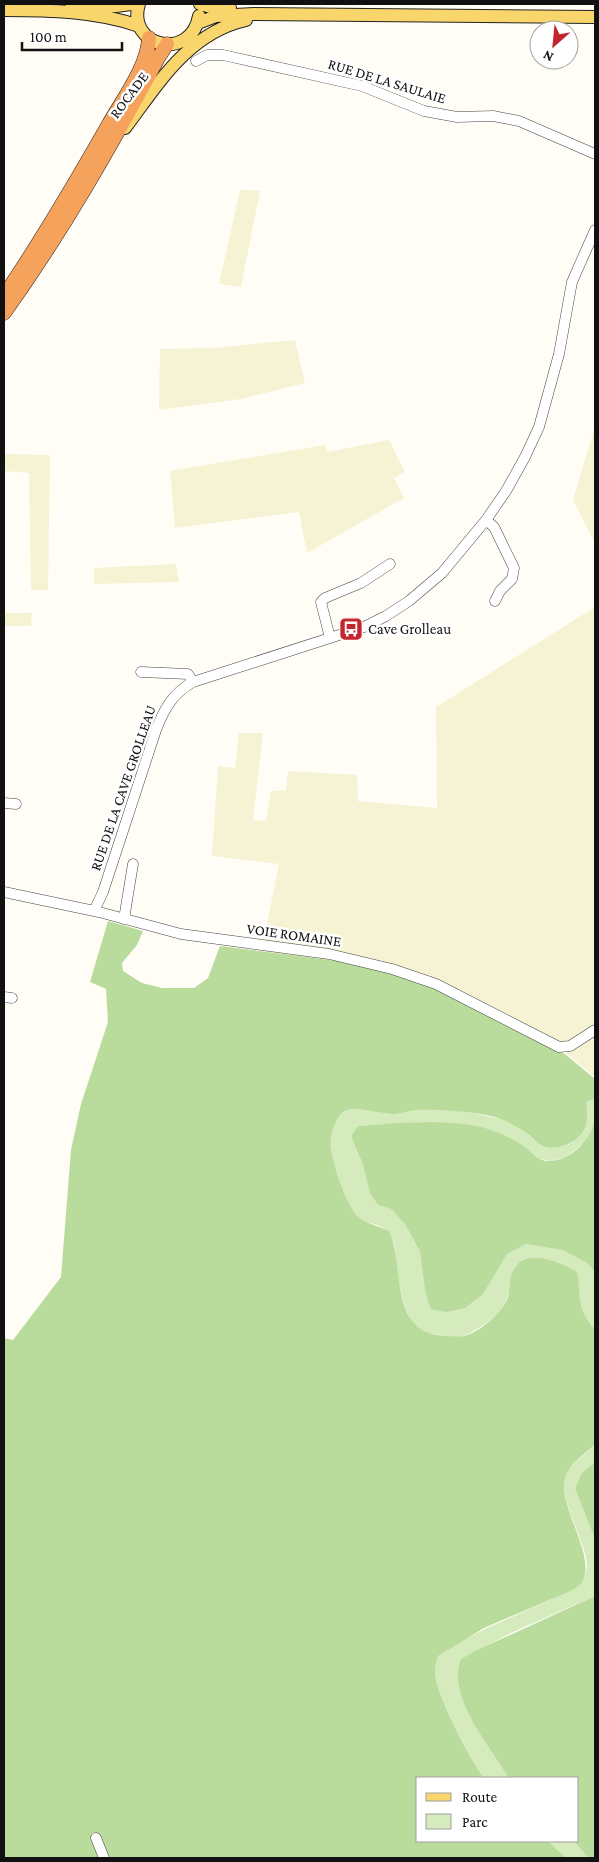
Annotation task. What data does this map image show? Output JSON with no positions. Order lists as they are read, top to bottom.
{
  "streets": {
    "highway": ["ROCADE"],
    "street": ["RUE DE LA SAULAIE", "RUE DE LA CAVE GROLLEAU", "VOIE ROMAINE"]
  },
  "crossings": [
    ["RUE DE LA CAVE GROLLEAU", "VOIE ROMAINE"]
  ],
  "places": {
    "bus stop": ["Cave Grolleau"]
  },
  "legend": ["Route", "Parc"],
  "scale_bar": "100 m",
  "north": "bottom left"
}
